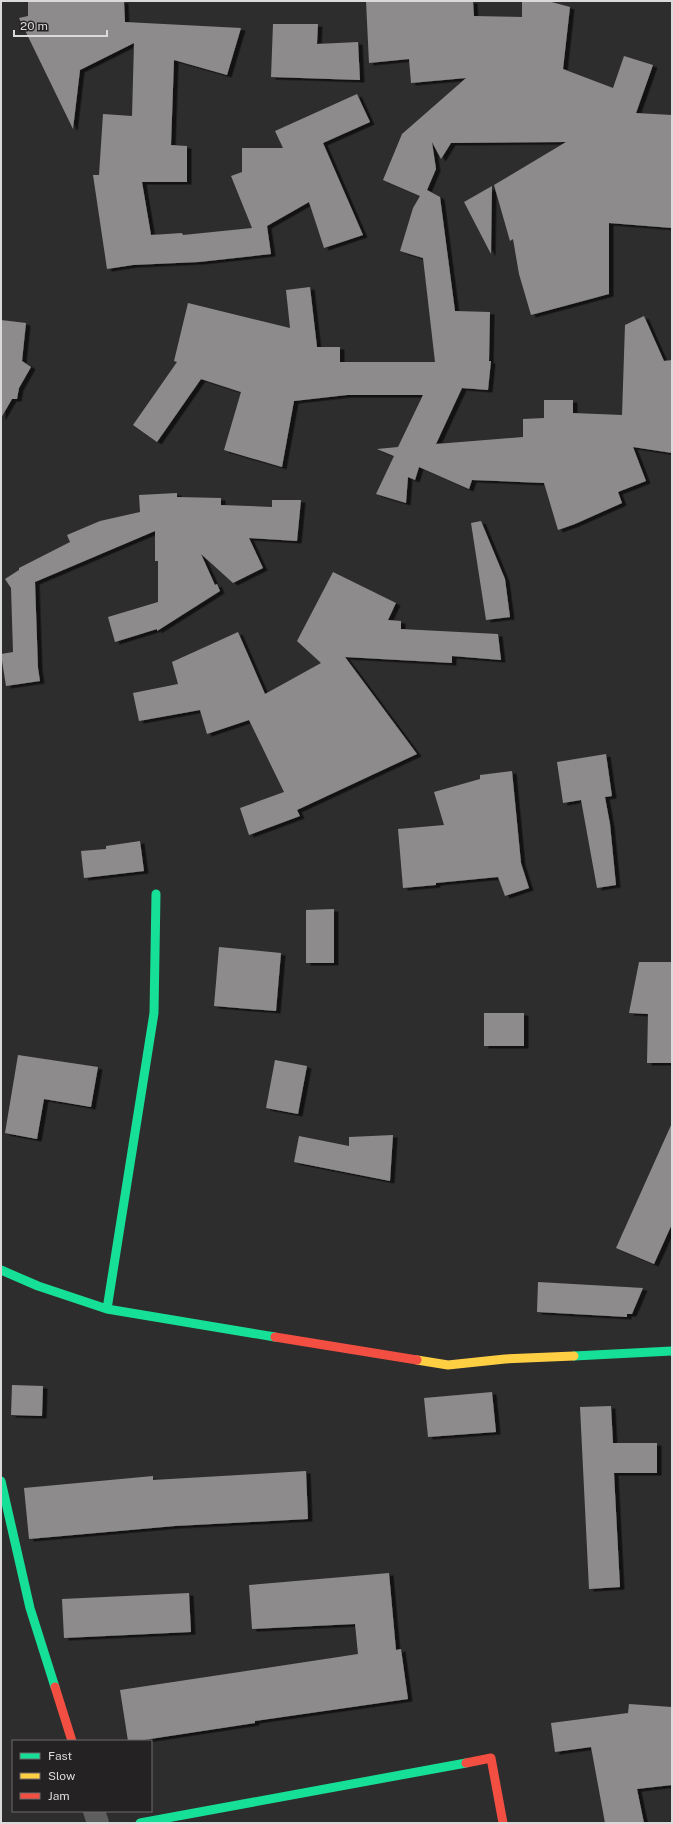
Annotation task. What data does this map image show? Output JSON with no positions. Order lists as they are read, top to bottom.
{
  "legend": ["Fast", "Slow", "Jam"],
  "scale_bar": "20 m"
}
